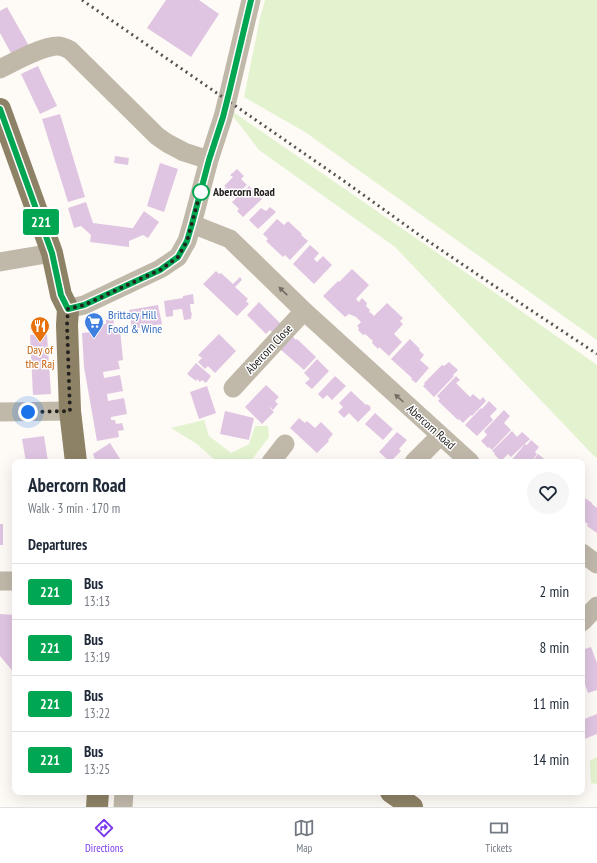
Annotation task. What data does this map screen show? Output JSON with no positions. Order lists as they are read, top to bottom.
{
  "streets": {
    "street": ["Abercorn Close", "Abercorn Road"]
  },
  "crossings": [
    ["Abercorn Close", "Abercorn Road"]
  ],
  "one_way": ["Abercorn Road"],
  "places": {
    "other": ["Abercorn Road"],
    "supermarket": ["Brittacy Hill Food & Wine"],
    "restaurant": ["Day of the Raj"]
  },
  "lines": ["bus line 221"],
  "page": {
    "on_map": "221",
    "heading": [
      ["Abercorn Road", "Walk · 3 min · 170 m"],
      "Departures"
    ],
    "list": [
      {
        "mark": "221",
        "name": "Bus",
        "note": "13:13",
        "value": "2 min"
      },
      {
        "mark": "221",
        "name": "Bus",
        "note": "13:19",
        "value": "8 min"
      },
      {
        "mark": "221",
        "name": "Bus",
        "note": "13:22",
        "value": "11 min"
      },
      {
        "mark": "221",
        "name": "Bus",
        "note": "13:25",
        "value": "14 min"
      }
    ],
    "tabs": ["Directions", "Map", "Tickets"]
  }
}
